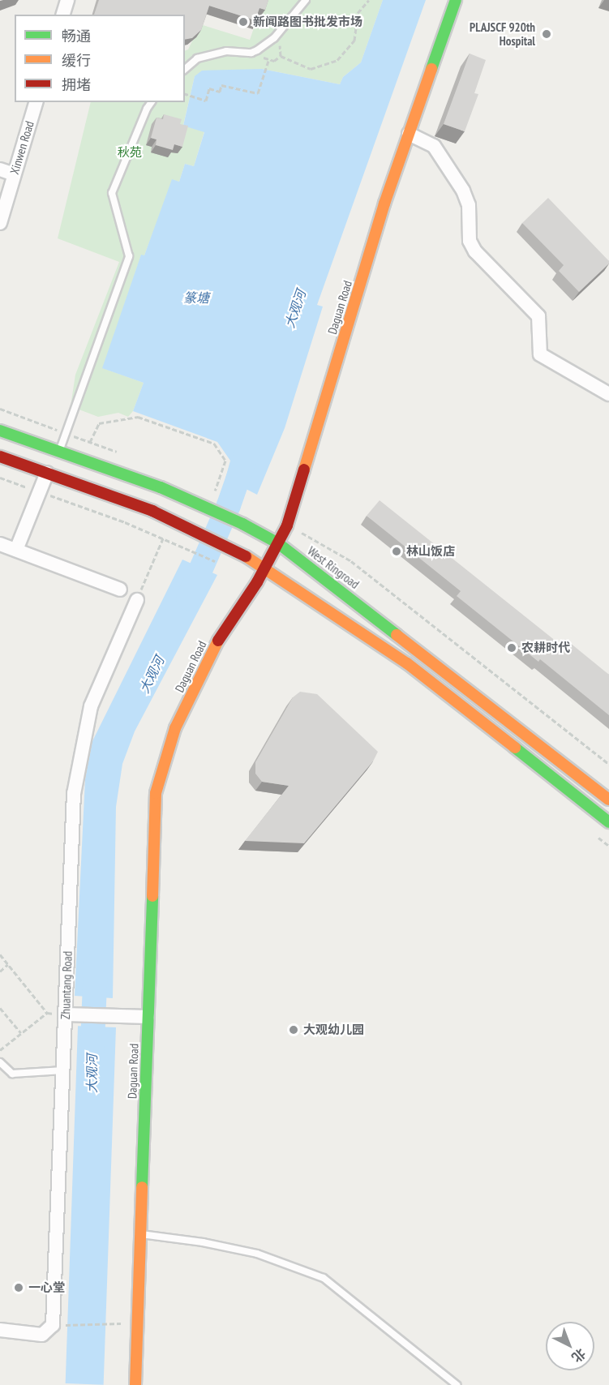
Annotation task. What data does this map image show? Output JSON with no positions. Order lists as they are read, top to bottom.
{
  "streets": {
    "main road": ["Daguan Road", "West Ringroad"],
    "street": ["Xinwen Road", "Zhuantang Road"]
  },
  "crossings": [
    ["Daguan Road", "West Ringroad"]
  ],
  "water": ["篆塘", "大观河"],
  "parks": ["秋苑"],
  "places": [
    "新闻路图书批发市场",
    "PLAJSCF 920th Hospital",
    "林山饭店",
    "农耕时代",
    "大观幼儿园",
    "一心堂"
  ],
  "legend": ["畅通", "缓行", "拥堵"],
  "north": "bottom right"
}
